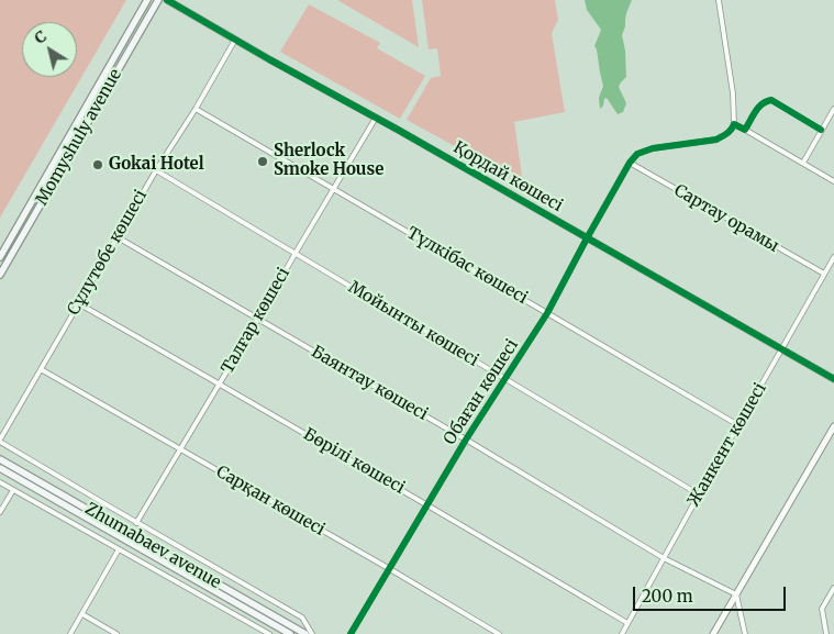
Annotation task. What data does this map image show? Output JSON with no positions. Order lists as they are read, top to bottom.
{
  "streets": {
    "main road": ["Momyshuly avenue", "Zhumabaev avenue"],
    "street": [
      "Қордай көшесі",
      "Сартау орамы",
      "Сұлутөбе көшесі",
      "Түлкібас көшесі",
      "Талғар көшесі",
      "Мойынты көшесі",
      "Баянтау көшесі",
      "Обаған көшесі",
      "Жанкент көшесі",
      "Бөрілі көшесі",
      "Сарқан көшесі"
    ]
  },
  "crossings": [
    ["Қордай көшесі", "Сұлутөбе көшесі"],
    ["Қордай көшесі", "Талғар көшесі"],
    ["Қордай көшесі", "Обаған көшесі"],
    ["Қордай көшесі", "Жанкент көшесі"],
    ["Сартау орамы", "Обаған көшесі"],
    ["Сартау орамы", "Жанкент көшесі"],
    ["Сұлутөбе көшесі", "Түлкібас көшесі"],
    ["Сұлутөбе көшесі", "Мойынты көшесі"],
    ["Сұлутөбе көшесі", "Баянтау көшесі"],
    ["Сұлутөбе көшесі", "Бөрілі көшесі"],
    ["Сұлутөбе көшесі", "Сарқан көшесі"],
    ["Түлкібас көшесі", "Талғар көшесі"],
    ["Түлкібас көшесі", "Обаған көшесі"],
    ["Түлкібас көшесі", "Жанкент көшесі"],
    ["Талғар көшесі", "Мойынты көшесі"],
    ["Талғар көшесі", "Баянтау көшесі"],
    ["Талғар көшесі", "Бөрілі көшесі"],
    ["Талғар көшесі", "Сарқан көшесі"],
    ["Мойынты көшесі", "Обаған көшесі"],
    ["Мойынты көшесі", "Жанкент көшесі"],
    ["Баянтау көшесі", "Обаған көшесі"],
    ["Баянтау көшесі", "Жанкент көшесі"],
    ["Обаған көшесі", "Бөрілі көшесі"],
    ["Обаған көшесі", "Сарқан көшесі"],
    ["Жанкент көшесі", "Бөрілі көшесі"]
  ],
  "places": ["Sherlock Smoke House", "Gokai Hotel"],
  "scale_bar": "200 m",
  "north": "top left"
}
